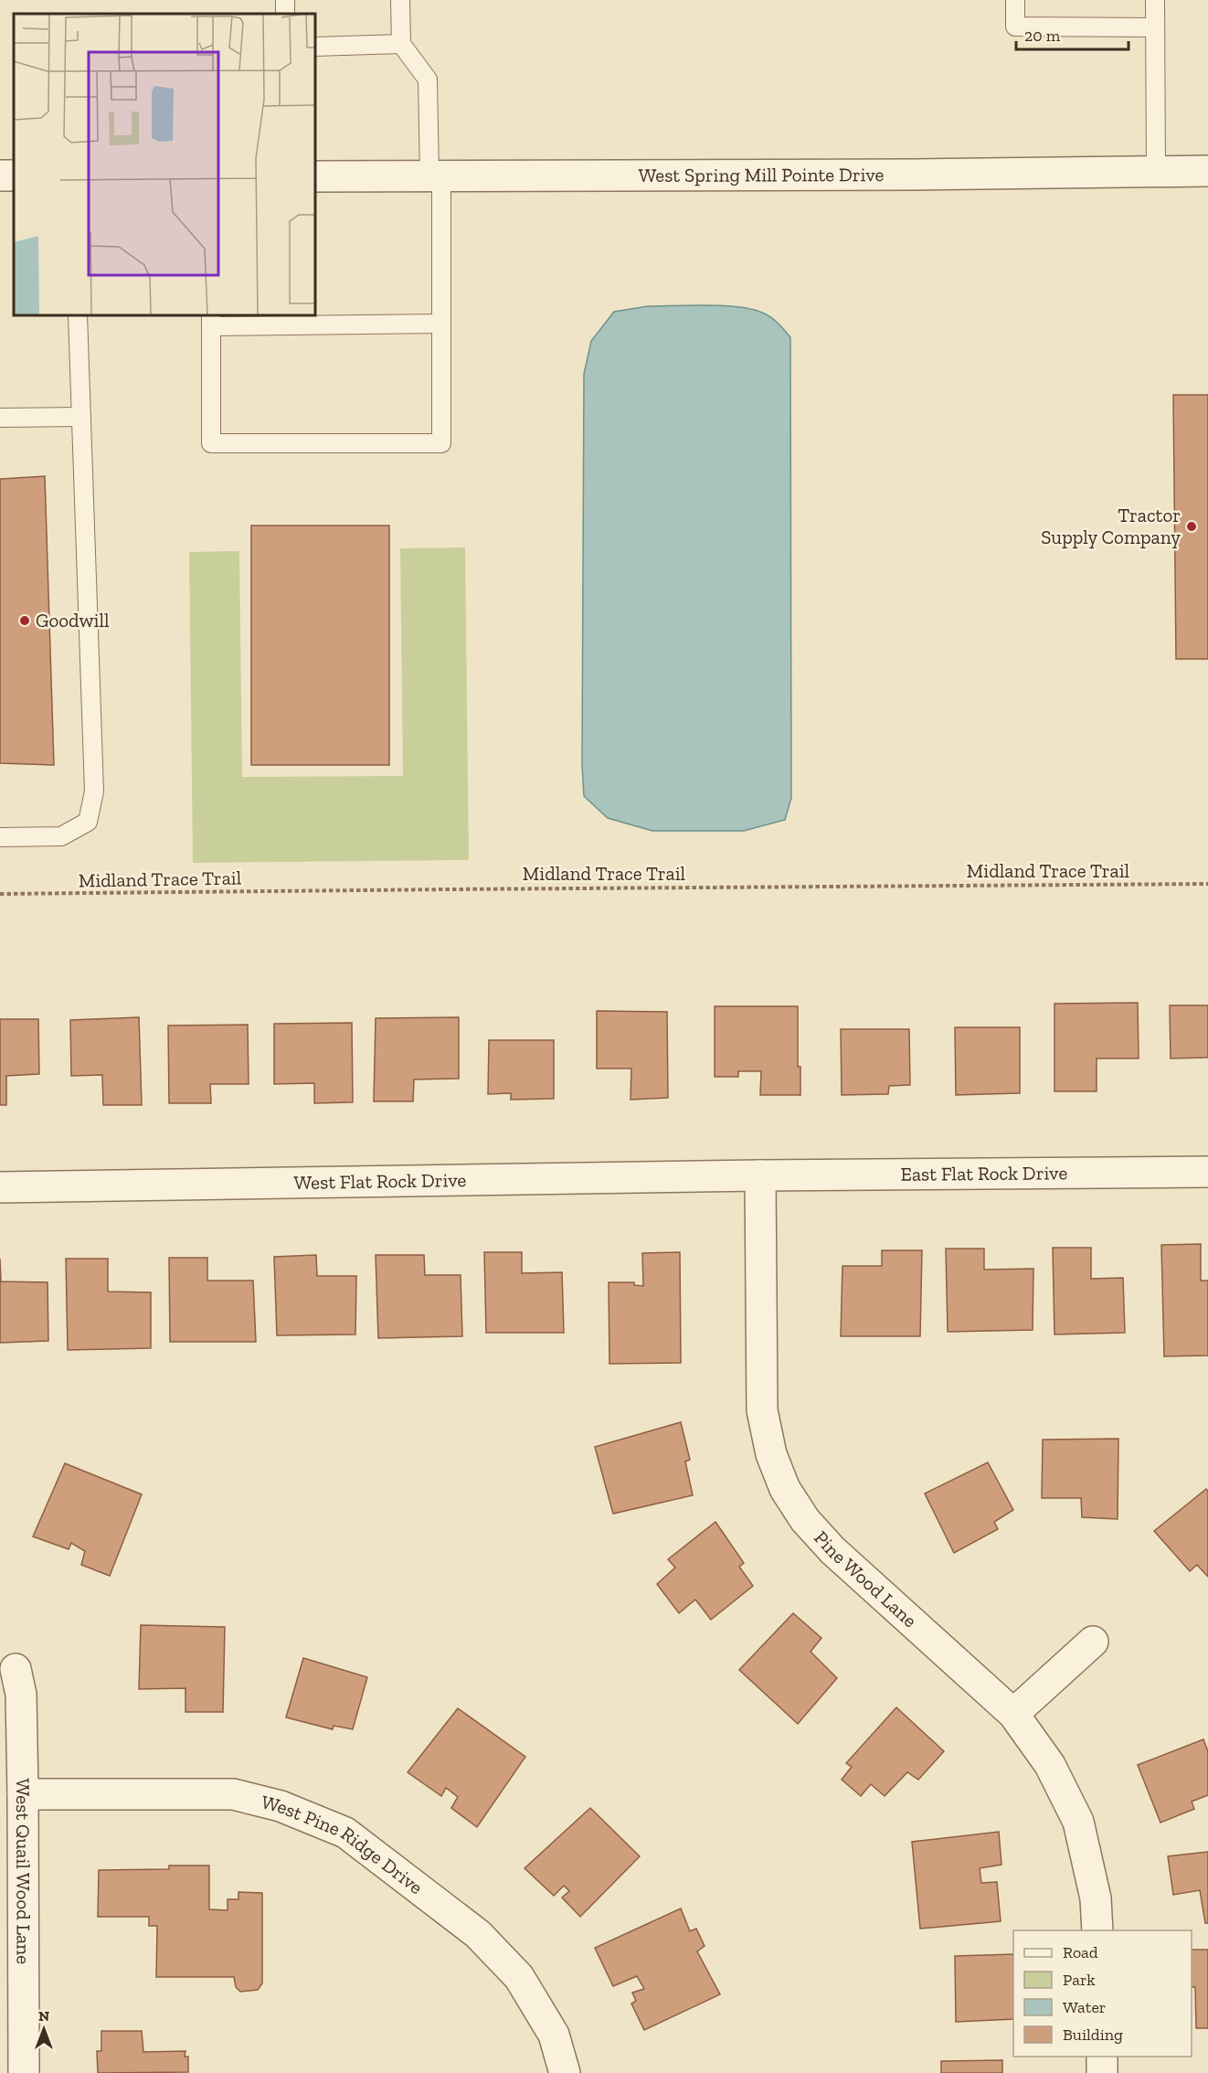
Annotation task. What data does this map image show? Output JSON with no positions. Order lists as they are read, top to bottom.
{
  "streets": {
    "street": [
      "West Spring Mill Pointe Drive",
      "East Flat Rock Drive",
      "West Flat Rock Drive",
      "Pine Wood Lane",
      "West Pine Ridge Drive",
      "West Quail Wood Lane"
    ],
    "path": ["Midland Trace Trail"]
  },
  "crossings": [
    ["East Flat Rock Drive", "West Flat Rock Drive"],
    ["East Flat Rock Drive", "Pine Wood Lane"],
    ["West Flat Rock Drive", "Pine Wood Lane"],
    ["West Pine Ridge Drive", "West Quail Wood Lane"]
  ],
  "places": ["Tractor Supply Company", "Goodwill"],
  "legend": [
    "Road",
    "Park",
    "Water",
    "Building"
  ],
  "scale_bar": "20 m",
  "north": "top"
}
